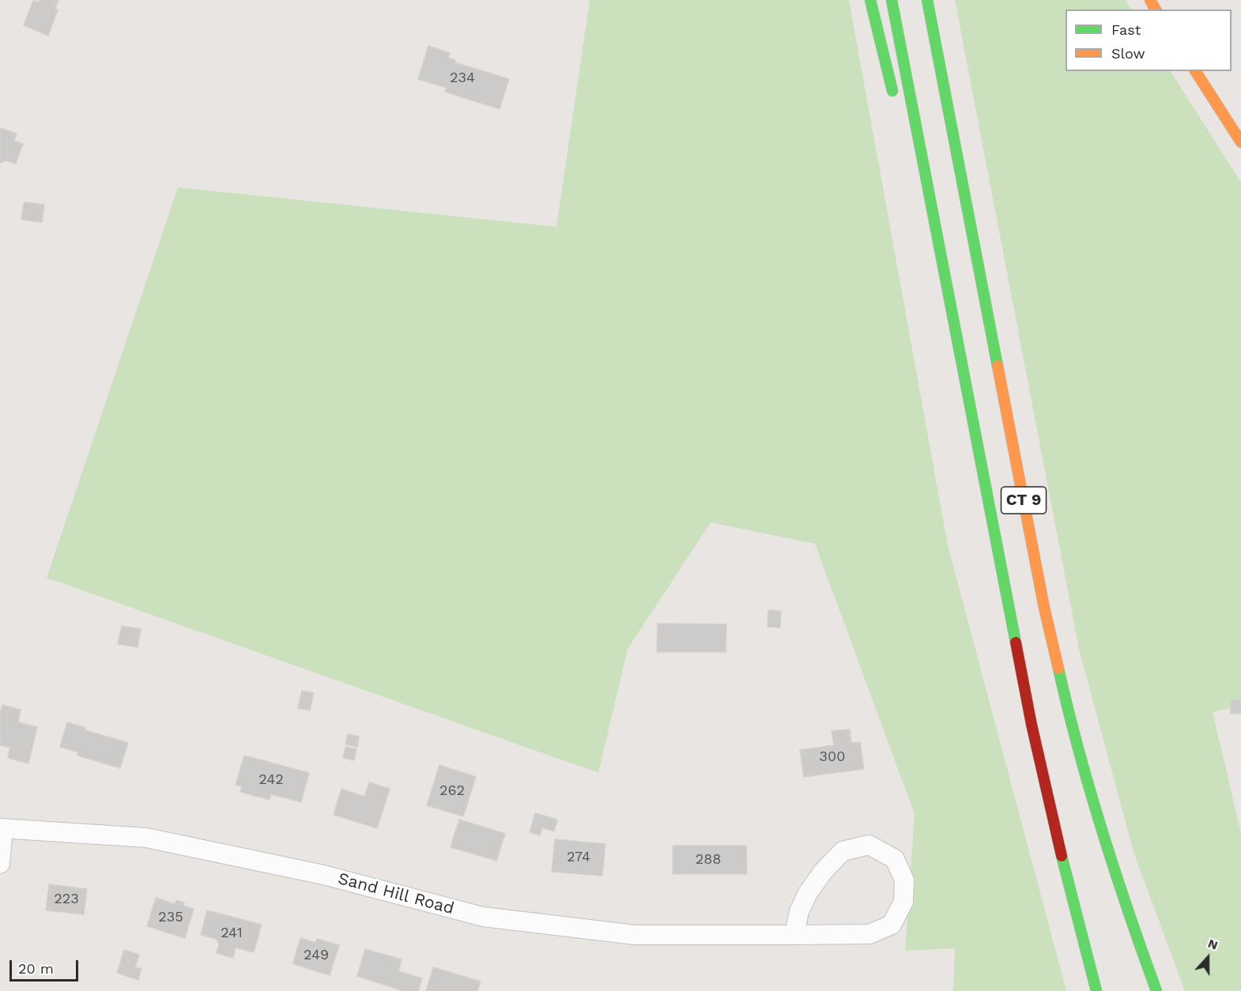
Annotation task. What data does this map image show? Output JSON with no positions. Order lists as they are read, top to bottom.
{
  "streets": {
    "main road": ["CT 9"],
    "street": ["Sand Hill Road"]
  },
  "house_numbers": [
    "234",
    "300",
    "242",
    "262",
    "274",
    "288",
    "223",
    "235",
    "241",
    "249"
  ],
  "legend": ["Fast", "Slow"],
  "scale_bar": "20 m",
  "north": "top"
}
